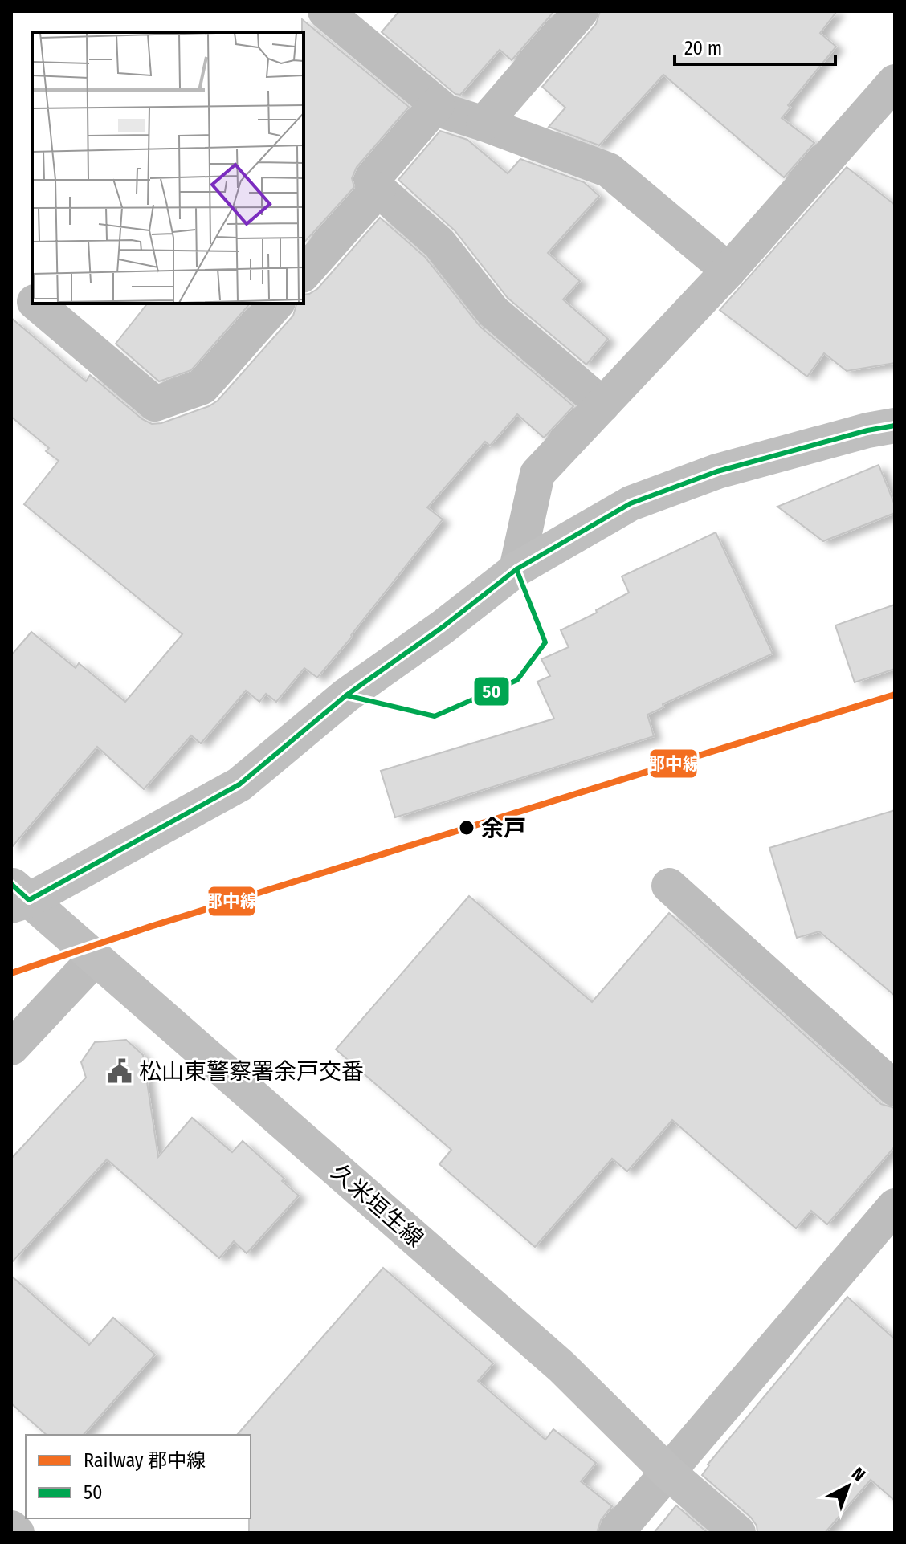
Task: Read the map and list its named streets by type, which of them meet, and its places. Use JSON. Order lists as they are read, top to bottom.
{
  "streets": {
    "main road": ["久米垣生線"]
  },
  "places": {
    "other": ["余戸"],
    "public building": ["松山東警察署余戸交番"]
  },
  "lines": ["transit line 50", "rail line 郡中線"],
  "legend": ["Railway 郡中線", "50"],
  "scale_bar": "20 m",
  "north": "top right"
}
